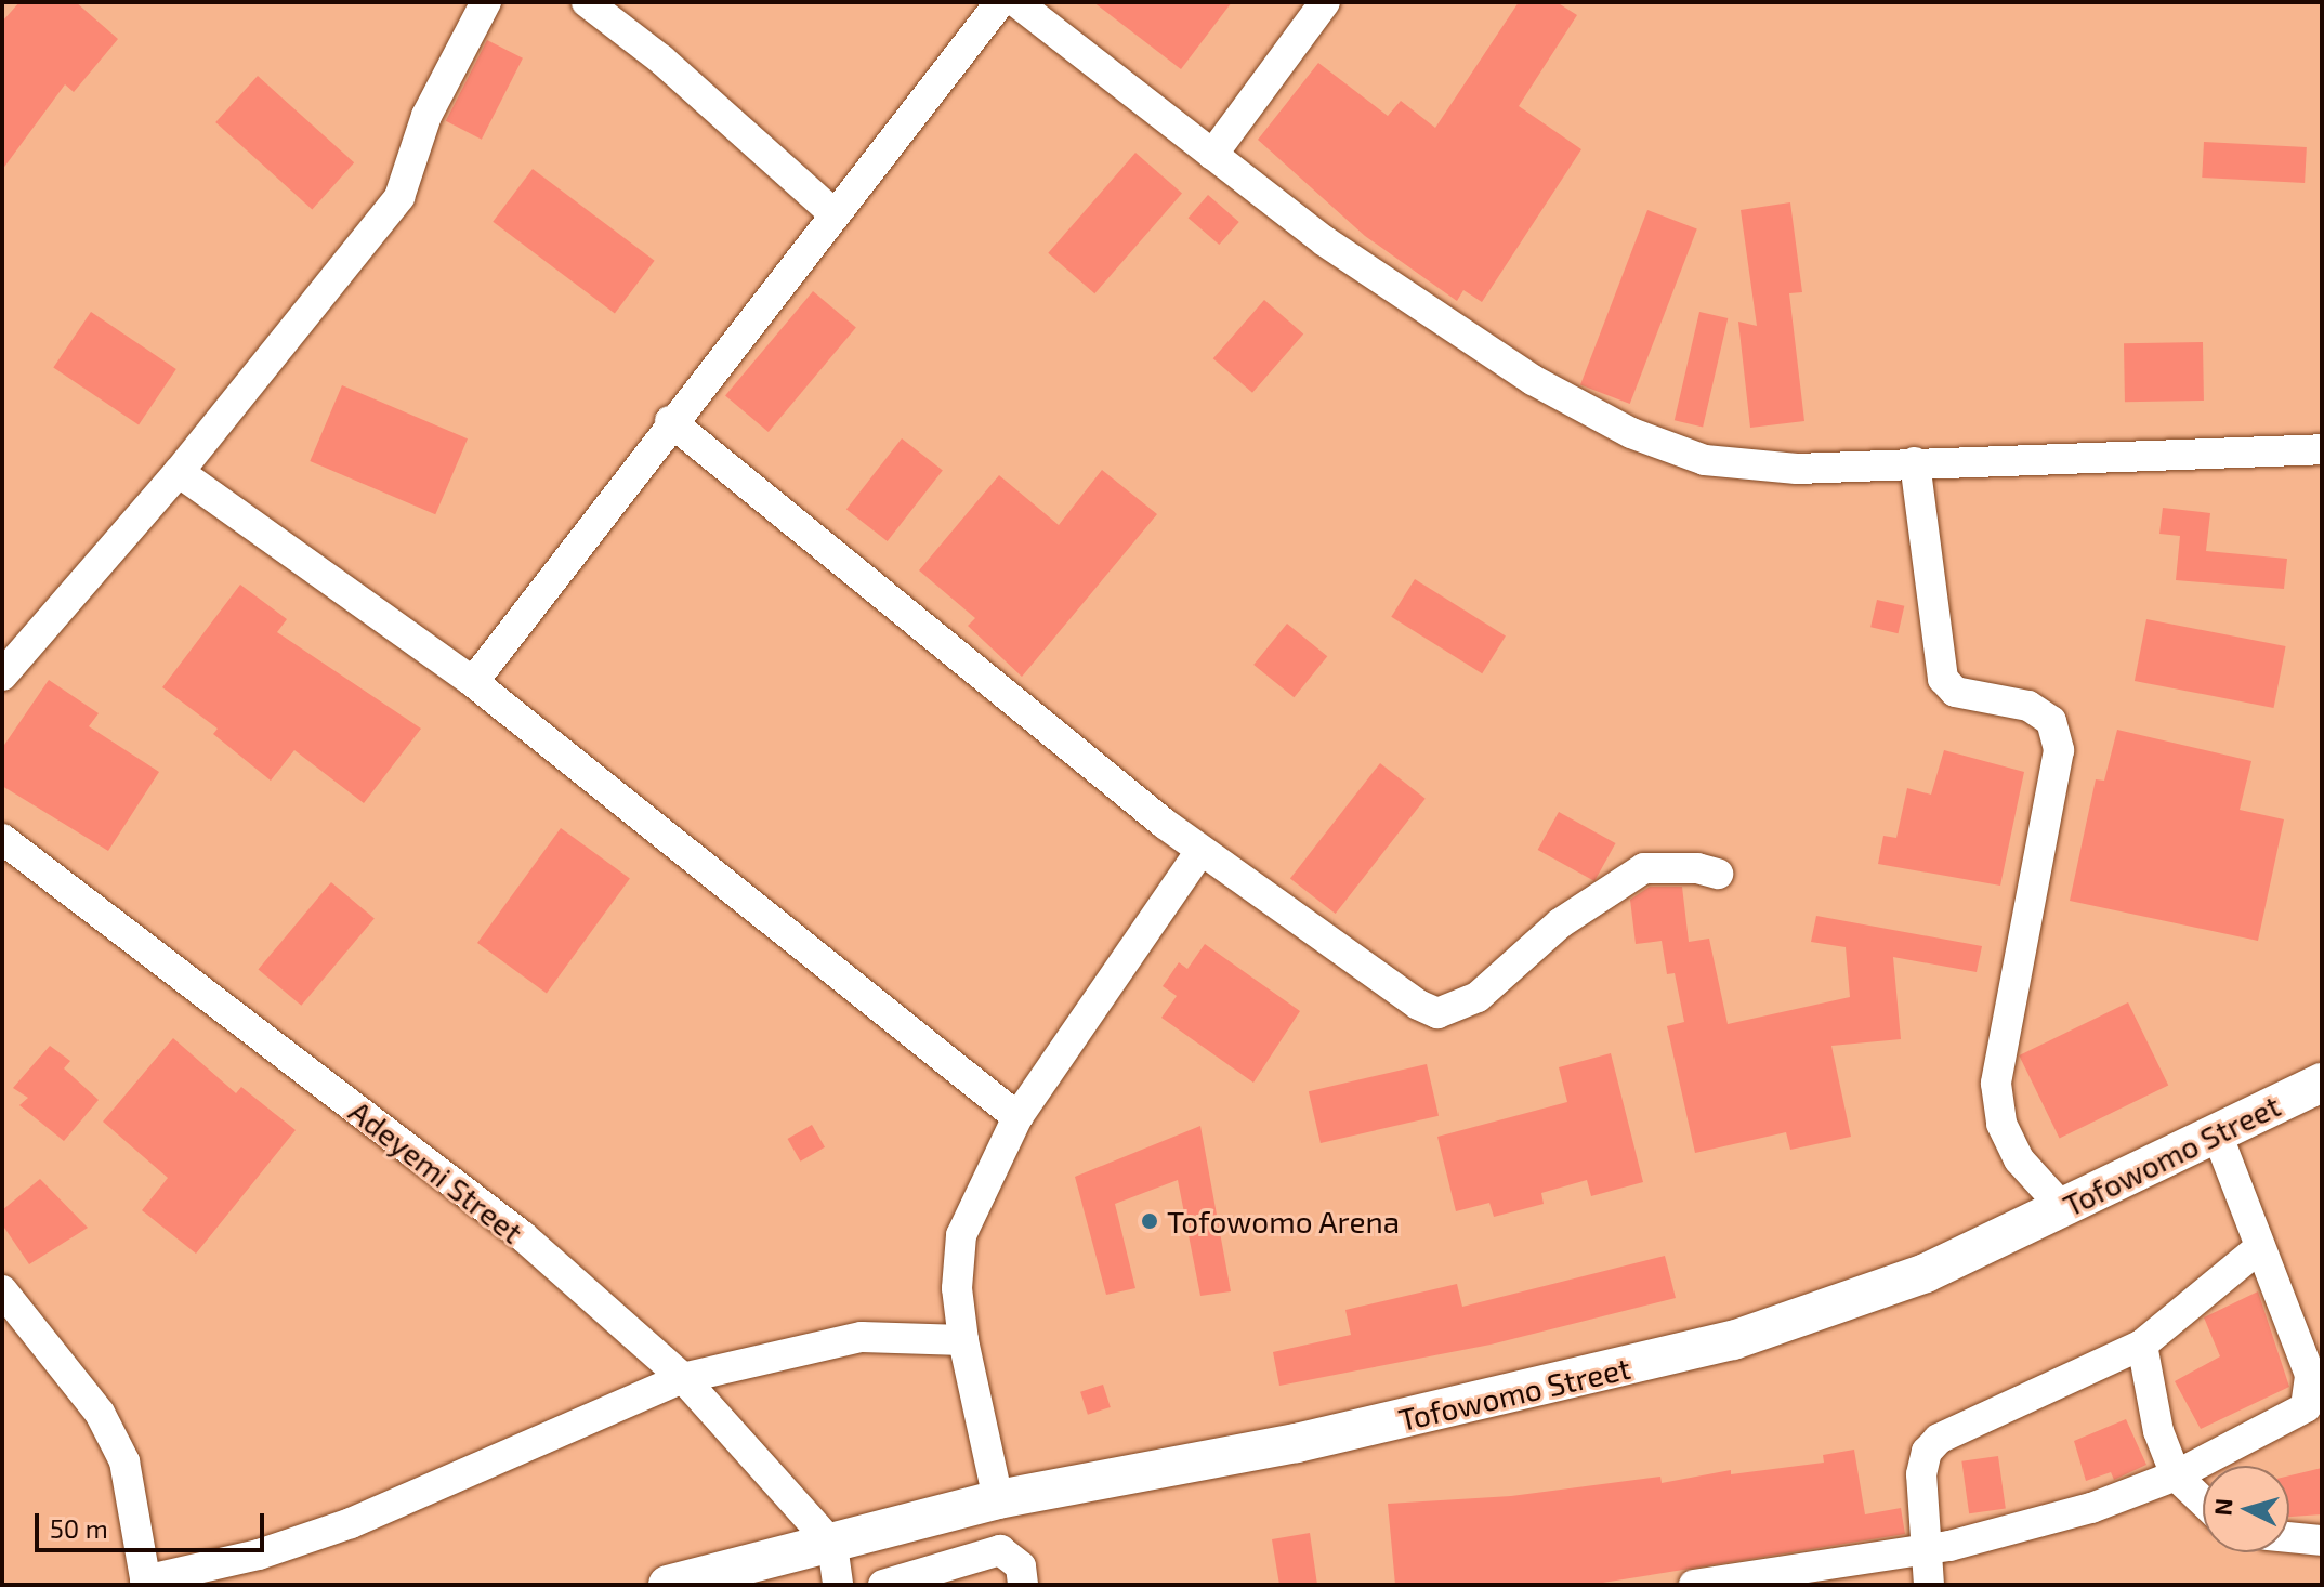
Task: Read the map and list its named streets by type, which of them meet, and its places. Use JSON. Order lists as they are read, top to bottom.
{
  "streets": {
    "street": ["Tofowomo Street", "Adeyemi Street"]
  },
  "crossings": [
    ["Tofowomo Street", "Adeyemi Street"]
  ],
  "places": ["Tofowomo Arena"],
  "scale_bar": "50 m",
  "north": "left"
}
